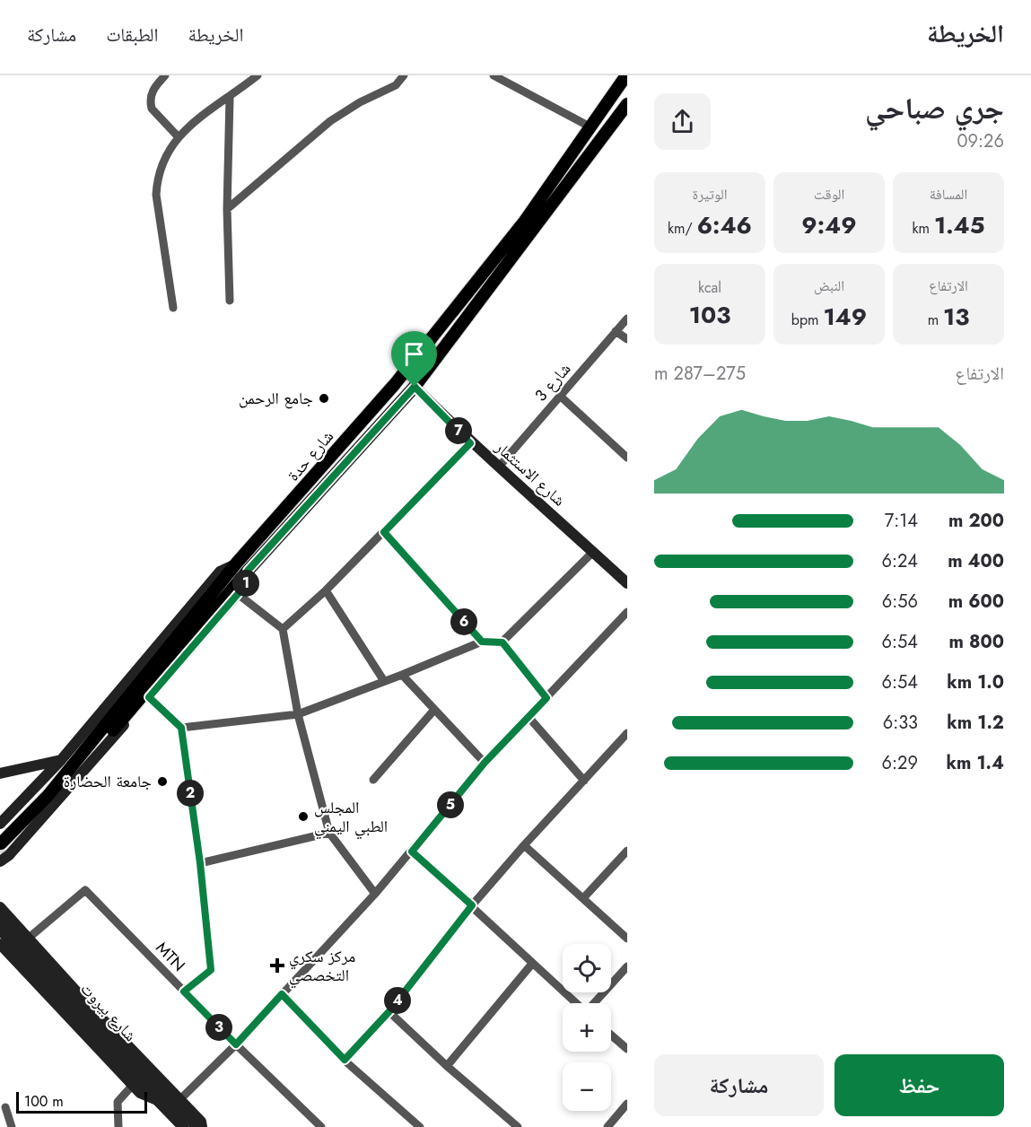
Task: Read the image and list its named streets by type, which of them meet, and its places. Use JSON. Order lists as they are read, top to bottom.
{
  "streets": {
    "main road": ["شارع حدة"],
    "street": [
      "شارع 3",
      "شارع الاستثمار",
      "MTN",
      "شارع بيروت"
    ]
  },
  "crossings": [
    ["شارع 3", "شارع الاستثمار"],
    ["شارع حدة", "شارع الاستثمار"]
  ],
  "places": {
    "other": ["جامع الرحمن", "جامعة الحضارة", "المجلس الطبي اليمني"],
    "health": ["مركز سكري التخصصي"]
  },
  "scale_bar": "100 m",
  "page": {
    "header": "الخريطة",
    "nav": ["الخريطة", "الطبقات", "مشاركة"],
    "heading": ["جري صباحي", "09:26"],
    "stats": [
      ["المسافة", "1.45 km"],
      ["الوقت", "9:49"],
      ["الوتيرة", "6:46 /km"],
      ["الارتفاع", "13 m"],
      ["النبض", "149 bpm"],
      ["kcal", "103"]
    ],
    "chart": ["الارتفاع", "275–287 m"],
    "pins": [
      "7",
      "1",
      "6",
      "2",
      "5",
      "4",
      "3"
    ],
    "list": [
      {
        "name": "200 m",
        "note": "7:14"
      },
      {
        "name": "400 m",
        "note": "6:24"
      },
      {
        "name": "600 m",
        "note": "6:56"
      },
      {
        "name": "800 m",
        "note": "6:54"
      },
      {
        "name": "1.0 km",
        "note": "6:54"
      },
      {
        "name": "1.2 km",
        "note": "6:33"
      },
      {
        "name": "1.4 km",
        "note": "6:29"
      }
    ],
    "map_buttons": ["+", "−"],
    "buttons": ["حفظ", "مشاركة"],
    "scale": "100 m"
  }
}
